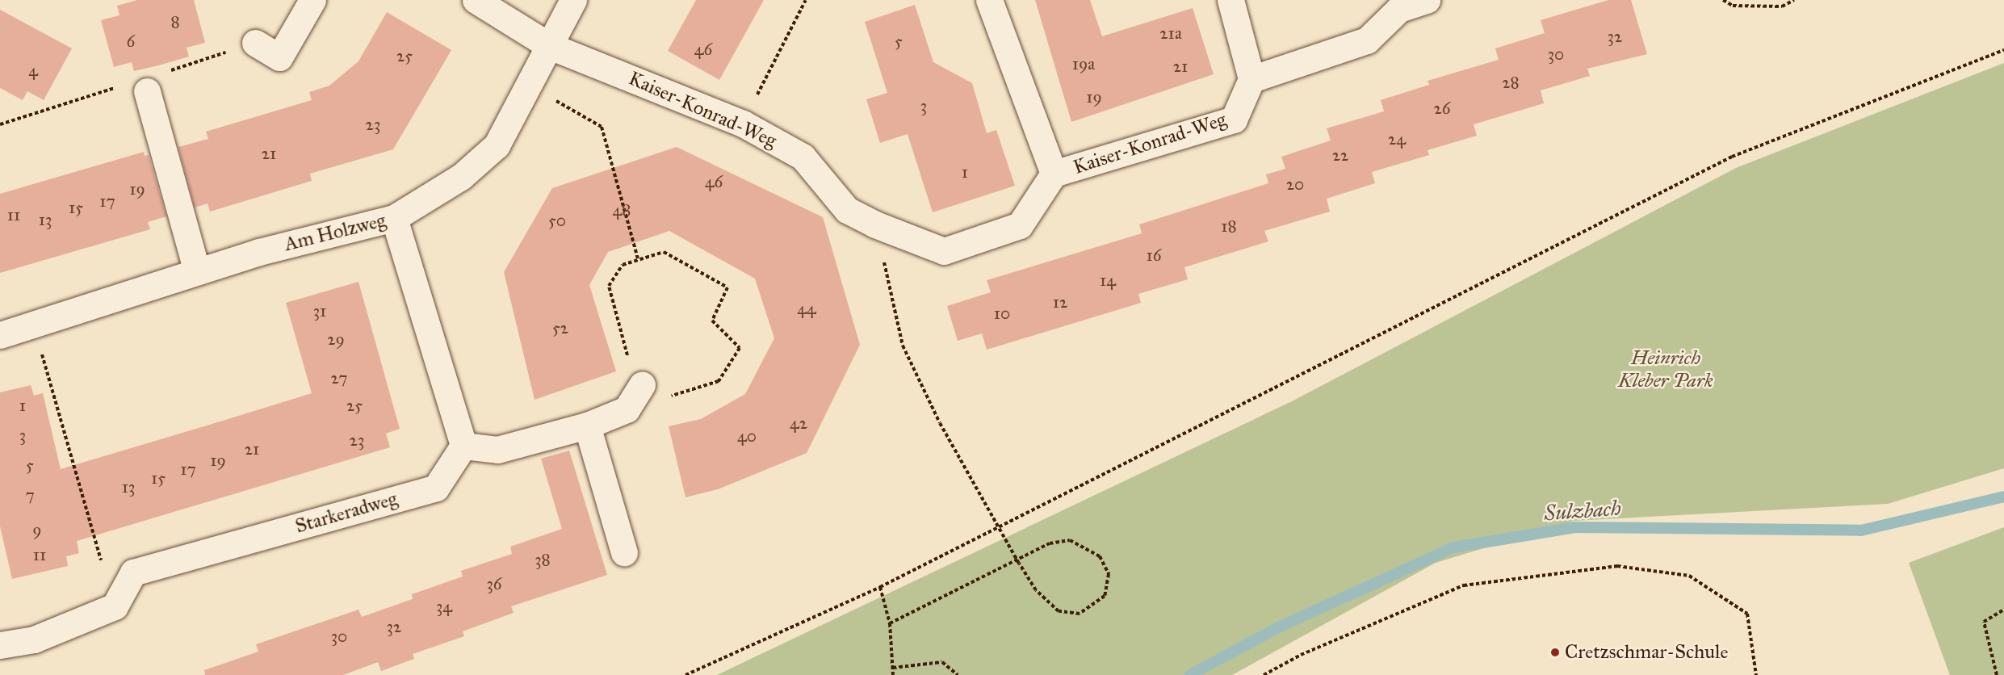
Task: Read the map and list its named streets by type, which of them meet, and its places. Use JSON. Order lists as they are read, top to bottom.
{
  "streets": {
    "street": ["Kaiser-Konrad-Weg", "Am Holzweg", "Starkeradweg"]
  },
  "crossings": [
    ["Kaiser-Konrad-Weg", "Am Holzweg"]
  ],
  "water": ["Sulzbach"],
  "parks": ["Heinrich Kleber Park"],
  "places": ["Cretzschmar-Schule"],
  "house_numbers": [
    "8",
    "21a",
    "32",
    "6",
    "5",
    "46",
    "30",
    "25",
    "19a",
    "21",
    "4",
    "28",
    "19",
    "3",
    "26",
    "23",
    "24",
    "21",
    "22",
    "1",
    "46",
    "20",
    "19",
    "17",
    "15",
    "48",
    "11",
    "13",
    "50",
    "18",
    "16",
    "14",
    "12",
    "44",
    "31",
    "10",
    "52",
    "29",
    "27",
    "1",
    "25",
    "42",
    "3",
    "40",
    "23",
    "21",
    "19",
    "5",
    "17",
    "15",
    "13",
    "7",
    "9",
    "11",
    "38",
    "36",
    "34",
    "32",
    "30"
  ]
}
